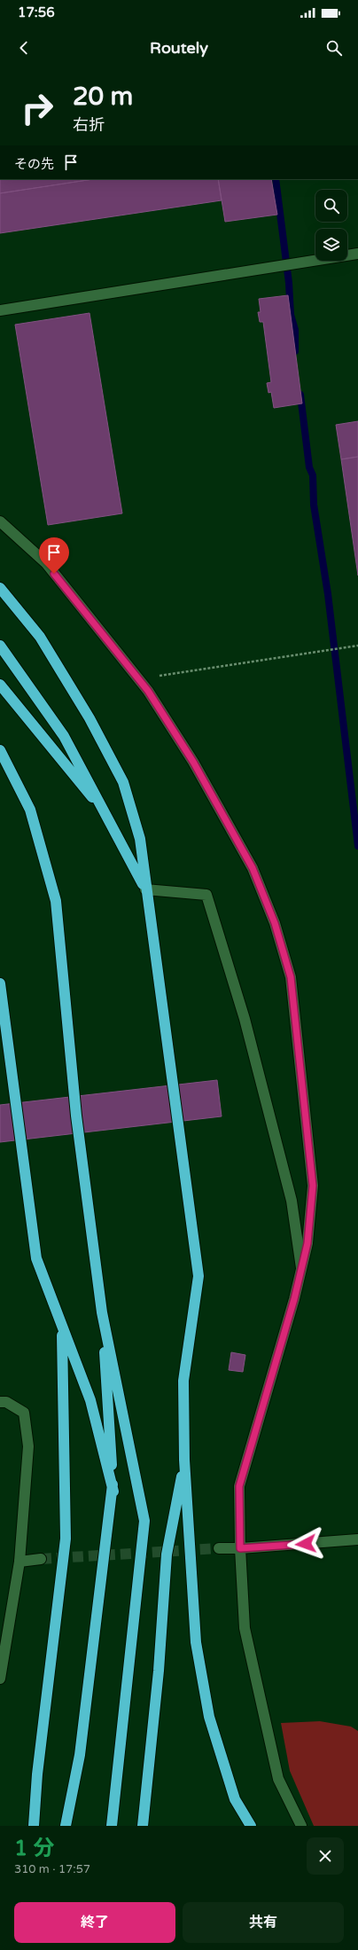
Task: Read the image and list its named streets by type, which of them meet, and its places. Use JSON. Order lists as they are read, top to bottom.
{
  "page": {
    "status": "17:56",
    "header": "Routely",
    "turn": ["20 m", "右折"],
    "then": "その先",
    "heading": ["1 分", "310 m · 17:57"],
    "buttons": ["終了", "共有"]
  }
}
